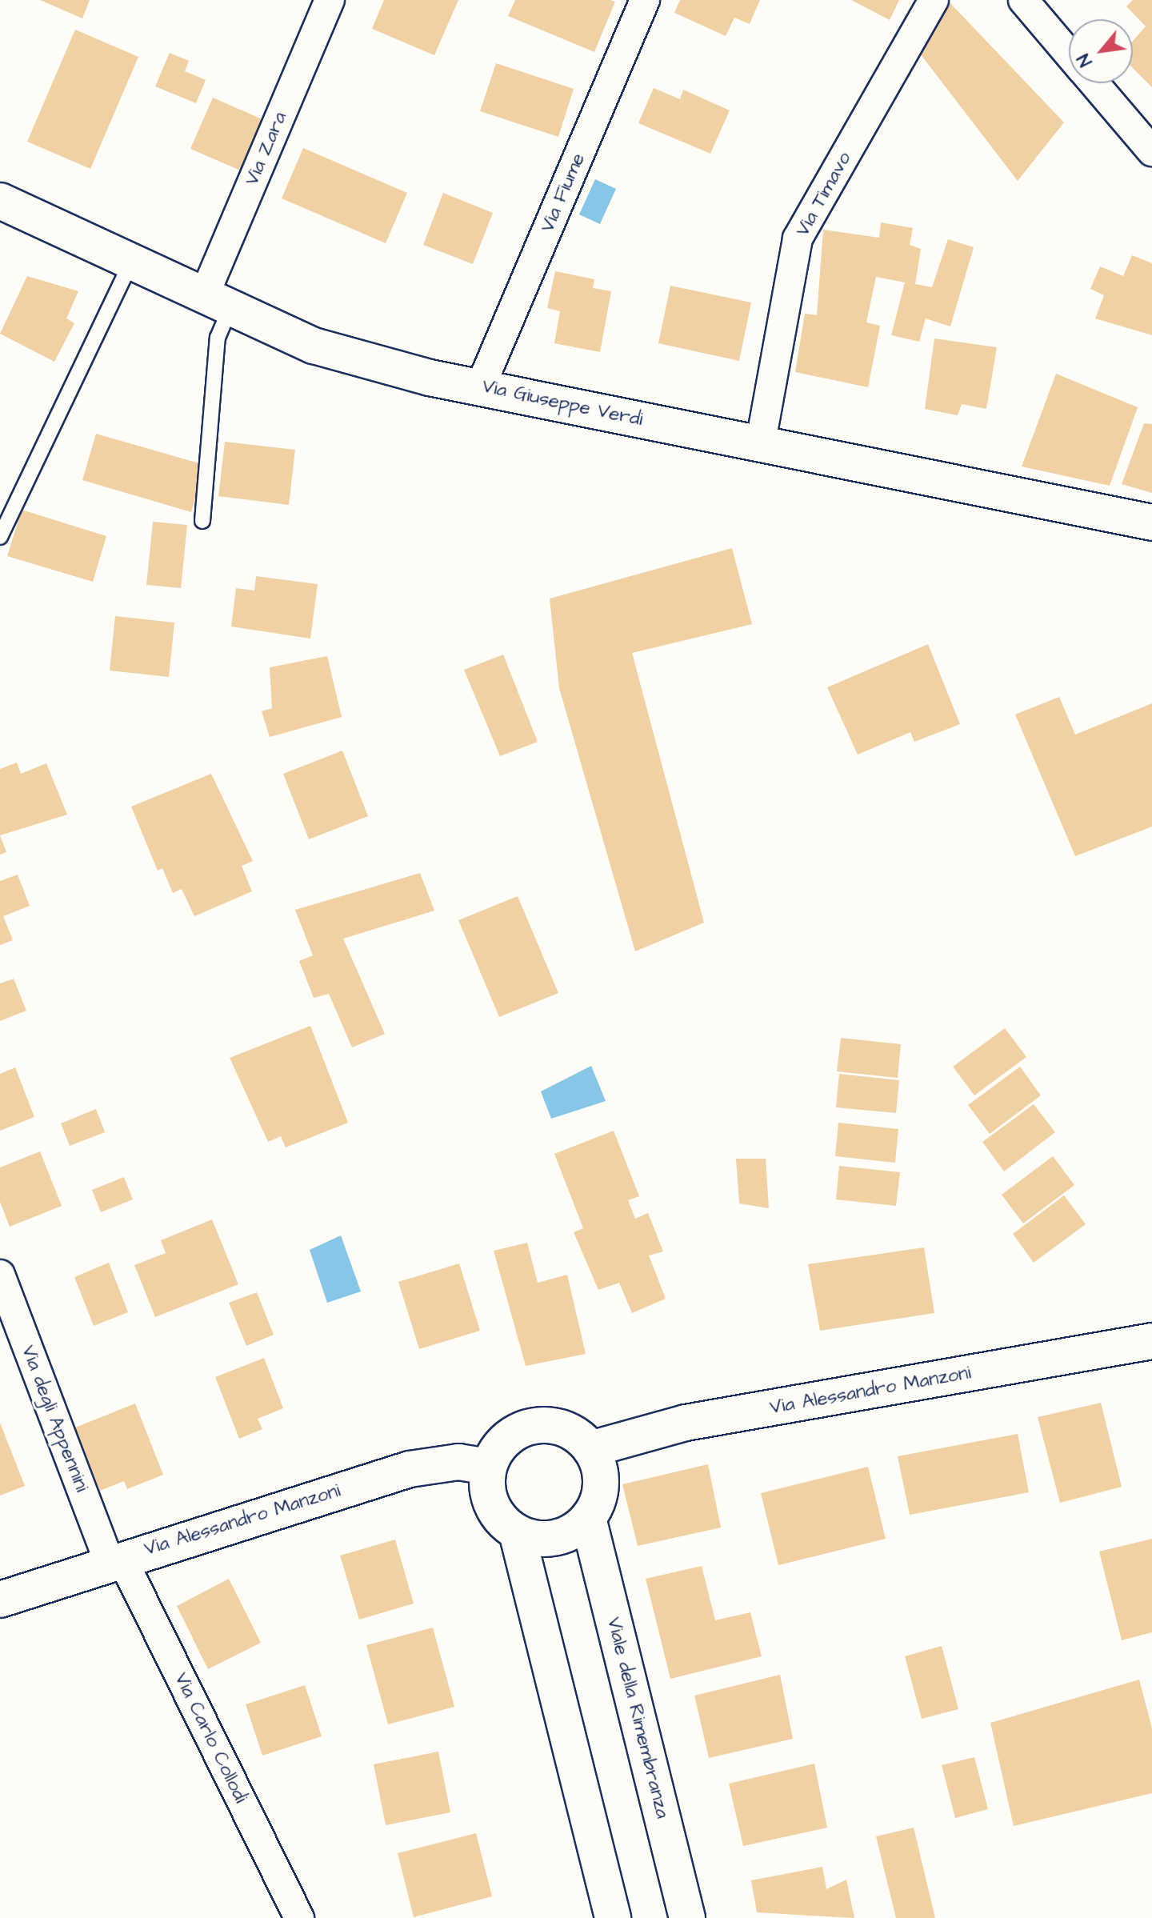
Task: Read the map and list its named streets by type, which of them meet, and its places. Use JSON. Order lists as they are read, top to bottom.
{
  "streets": {
    "street": [
      "Via Zara",
      "Via Fiume",
      "Via Timavo",
      "Via Giuseppe Verdi",
      "Via Alessandro Manzoni",
      "Via degli Appennini",
      "Viale della Rimembranza",
      "Via Carlo Collodi"
    ]
  },
  "crossings": [
    ["Via Zara", "Via Giuseppe Verdi"],
    ["Via Fiume", "Via Giuseppe Verdi"],
    ["Via Timavo", "Via Giuseppe Verdi"],
    ["Via Alessandro Manzoni", "Via degli Appennini"],
    ["Via Alessandro Manzoni", "Viale della Rimembranza"],
    ["Via Alessandro Manzoni", "Via Carlo Collodi"],
    ["Via degli Appennini", "Via Carlo Collodi"]
  ],
  "north": "bottom left"
}
